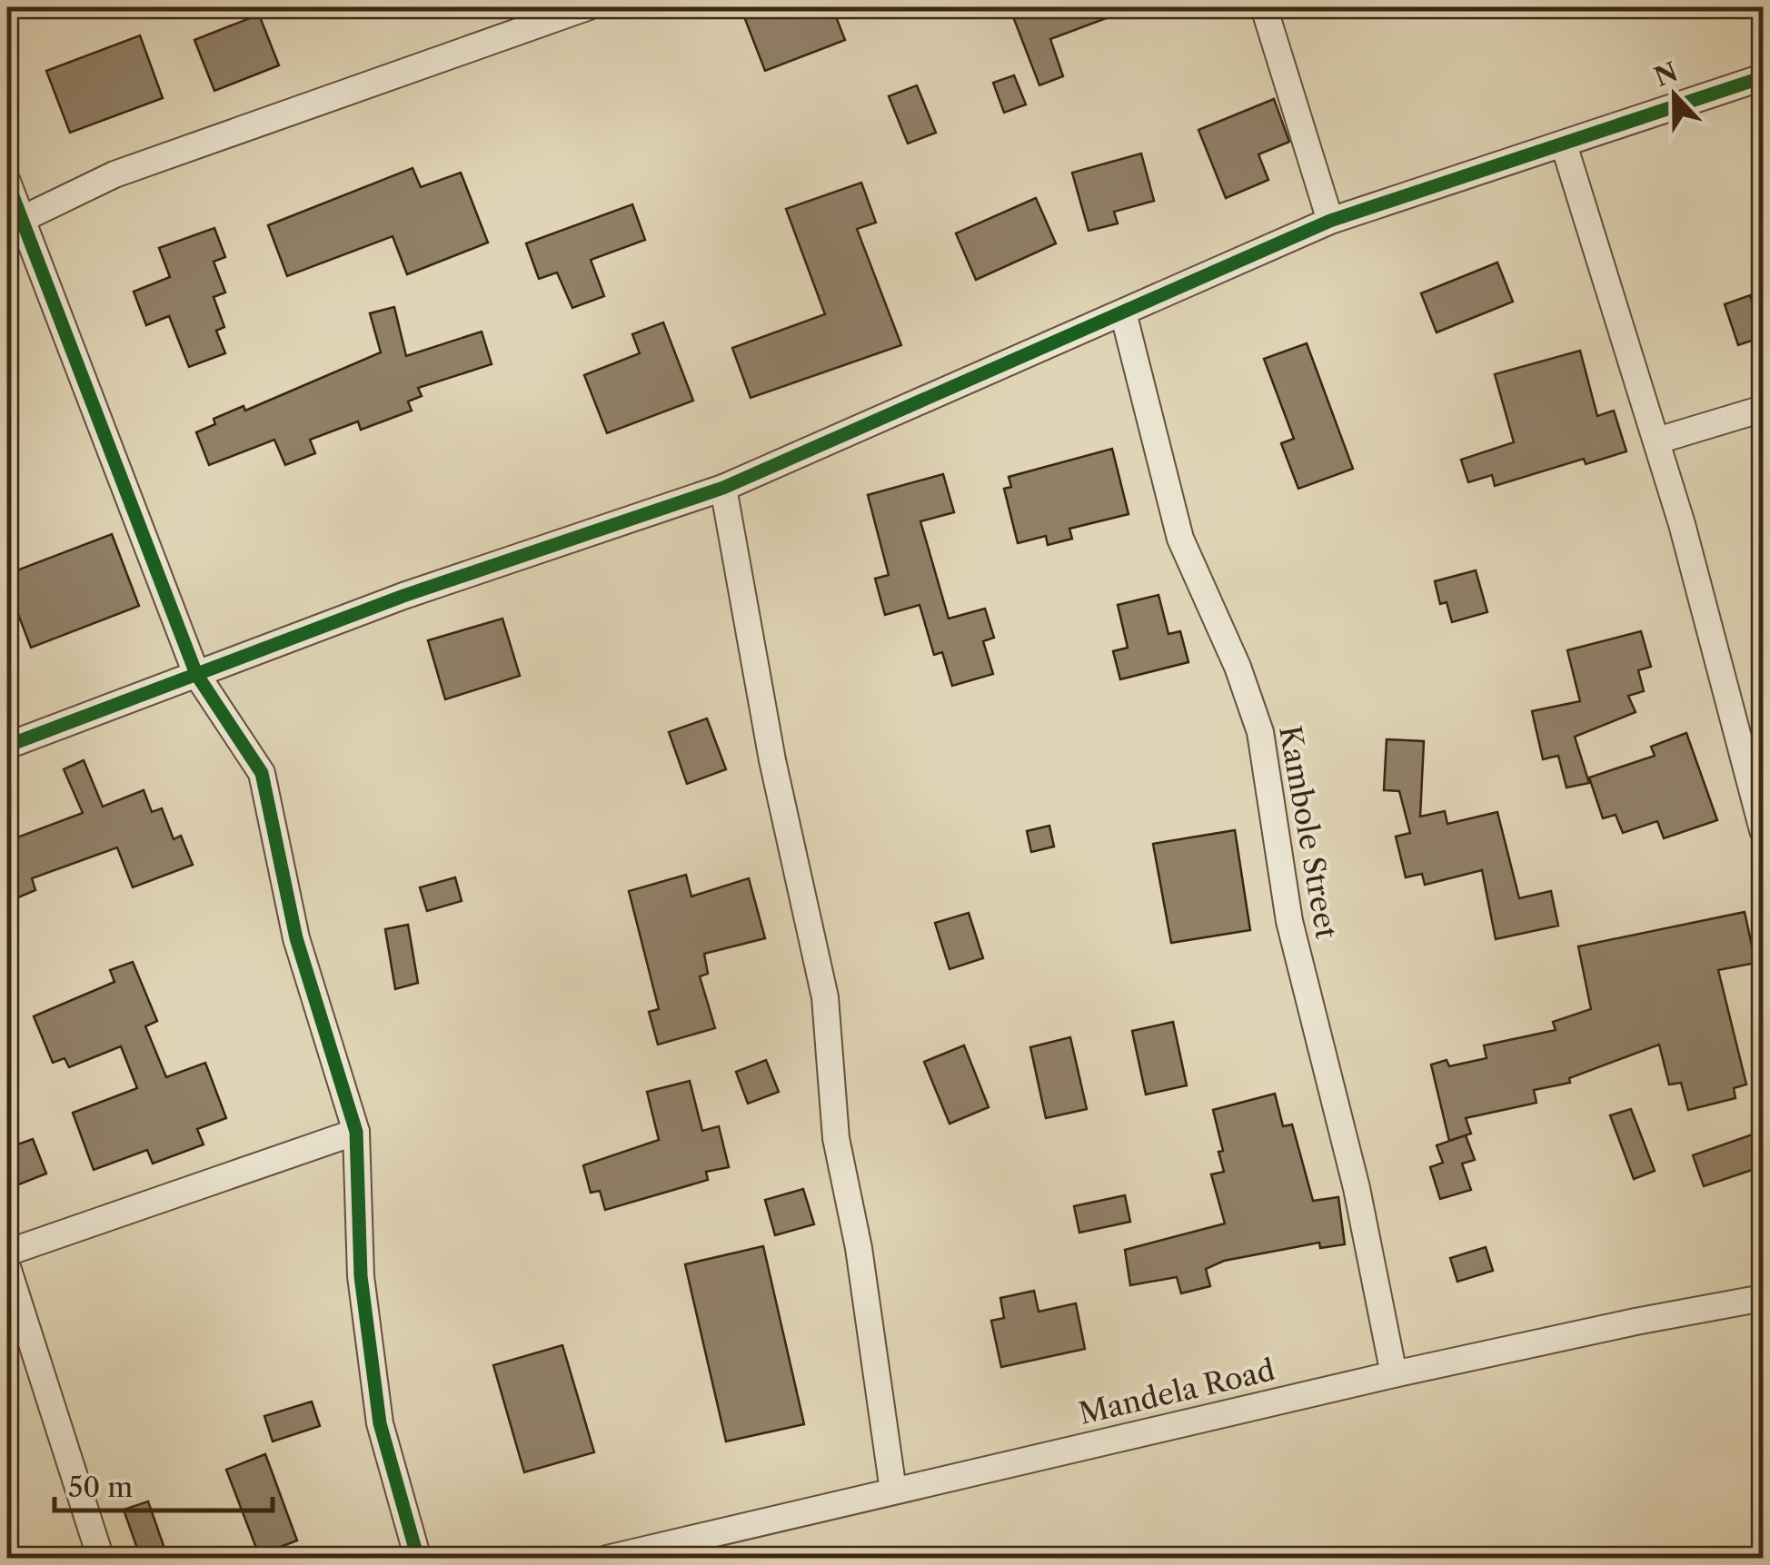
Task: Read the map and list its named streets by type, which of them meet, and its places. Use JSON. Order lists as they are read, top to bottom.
{
  "streets": {
    "street": ["Kambole Street", "Mandela Road"]
  },
  "crossings": [
    ["Kambole Street", "Mandela Road"]
  ],
  "scale_bar": "50 m",
  "north": "top"
}
